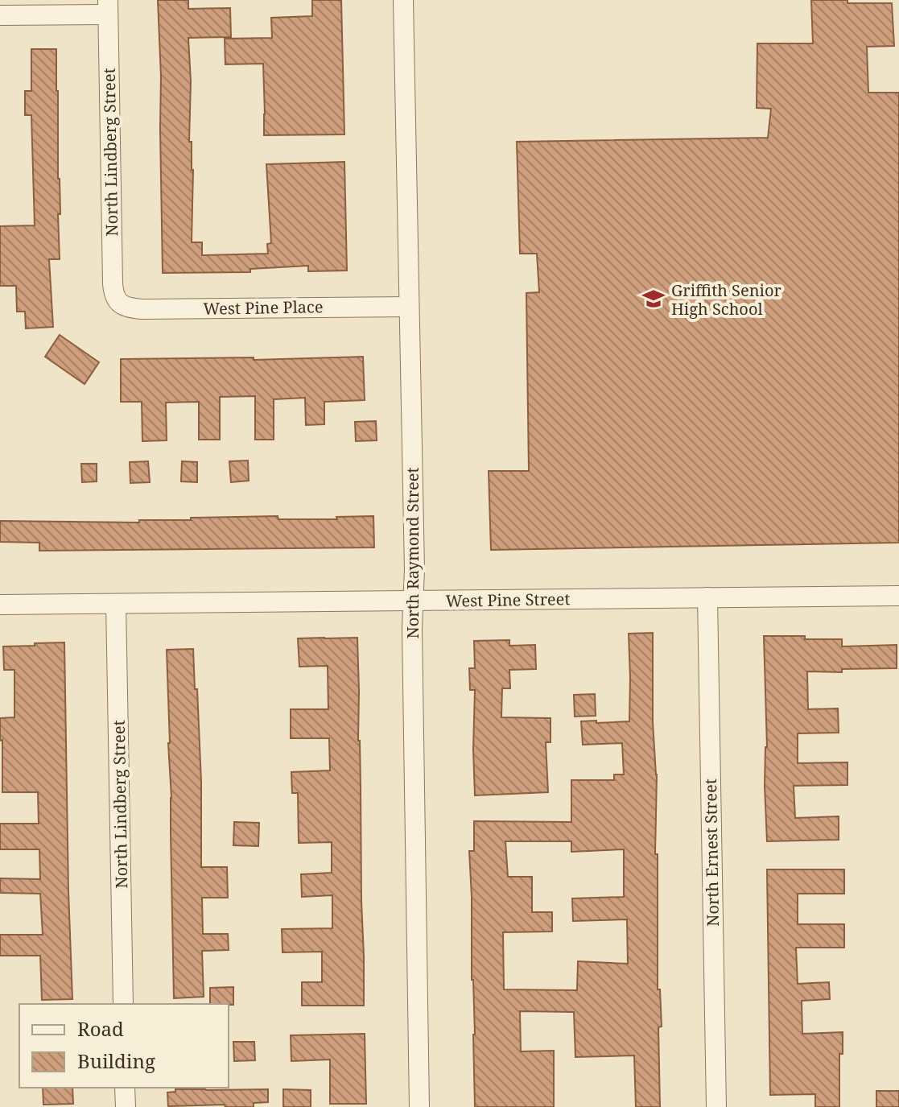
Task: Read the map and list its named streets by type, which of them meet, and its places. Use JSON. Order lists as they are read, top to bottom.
{
  "streets": {
    "street": [
      "North Lindberg Street",
      "West Pine Place",
      "North Raymond Street",
      "West Pine Street",
      "North Ernest Street"
    ]
  },
  "crossings": [
    ["North Lindberg Street", "West Pine Place"],
    ["North Lindberg Street", "West Pine Street"],
    ["West Pine Place", "North Raymond Street"],
    ["North Raymond Street", "West Pine Street"],
    ["West Pine Street", "North Ernest Street"]
  ],
  "places": {
    "school or university": ["Griffith Senior High School"]
  },
  "legend": ["Road", "Building"]
}
